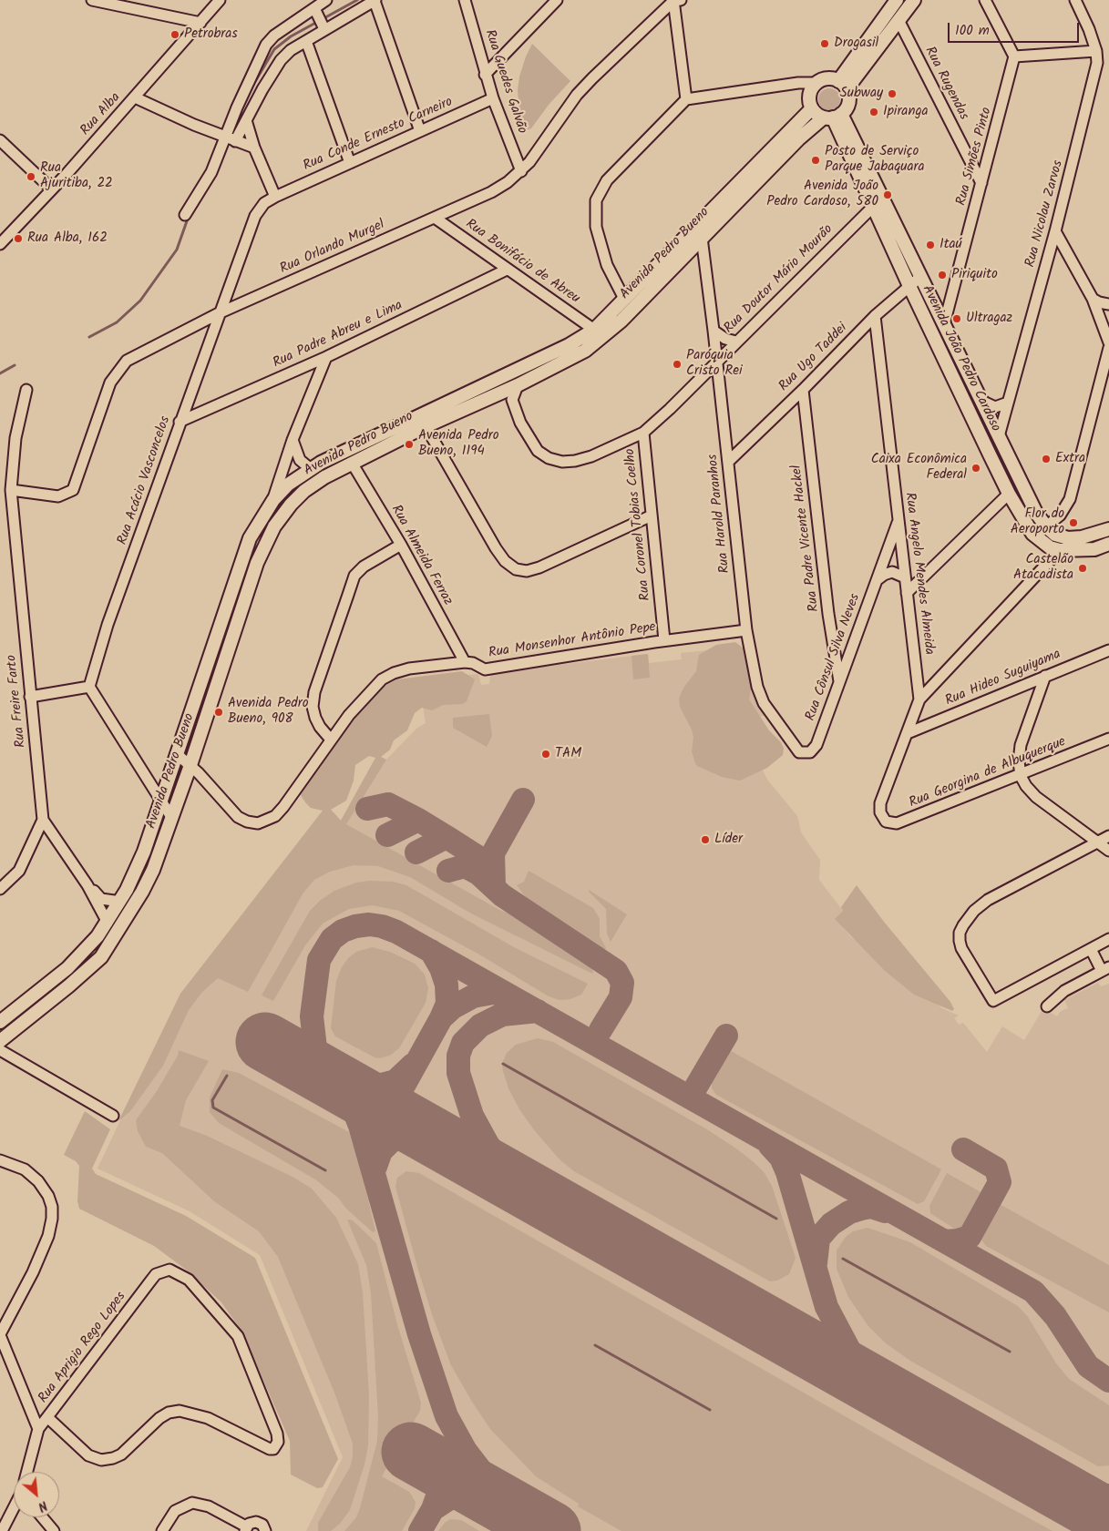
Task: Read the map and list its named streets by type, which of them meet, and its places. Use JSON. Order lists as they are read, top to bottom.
{
  "streets": {
    "main road": ["Avenida Pedro Bueno", "Avenida João Pedro Cardoso"],
    "street": [
      "Rua Guedes Galvão",
      "Rua Rugendas",
      "Rua Alba",
      "Rua Conde Ernesto Carneiro",
      "Rua Simões Pinto",
      "Rua Nicolau Zarvos",
      "Rua Orlando Murgel",
      "Rua Bonifácio de Abreu",
      "Rua Doutor Mário Mourão",
      "Rua Padre Abreu e Lima",
      "Rua Ugo Taddei",
      "Rua Acácio Vasconcelos",
      "Rua Harold Paranhos",
      "Rua Coronel Tobias Coelho",
      "Rua Padre Vicente Hackel",
      "Rua Almeida Ferraz",
      "Rua Angelo Mendes Almeida",
      "Rua Monsenhor Antônio Pepe",
      "Rua Cônsul Silva Neves",
      "Rua Hideo Suguiyama",
      "Rua Freire Farto",
      "Rua Georgina de Albuquerque",
      "Rua Aprigio Rego Lopes"
    ]
  },
  "crossings": [
    ["Rua Guedes Galvão", "Rua Conde Ernesto Carneiro"],
    ["Rua Guedes Galvão", "Rua Orlando Murgel"],
    ["Rua Rugendas", "Rua Simões Pinto"],
    ["Rua Conde Ernesto Carneiro", "Rua Acácio Vasconcelos"],
    ["Rua Simões Pinto", "Avenida João Pedro Cardoso"],
    ["Rua Nicolau Zarvos", "Avenida João Pedro Cardoso"],
    ["Rua Orlando Murgel", "Rua Bonifácio de Abreu"],
    ["Rua Orlando Murgel", "Rua Acácio Vasconcelos"],
    ["Rua Orlando Murgel", "Rua Freire Farto"],
    ["Avenida Pedro Bueno", "Rua Bonifácio de Abreu"],
    ["Avenida Pedro Bueno", "Rua Doutor Mário Mourão"],
    ["Avenida Pedro Bueno", "Avenida João Pedro Cardoso"],
    ["Avenida Pedro Bueno", "Rua Harold Paranhos"],
    ["Avenida Pedro Bueno", "Rua Almeida Ferraz"],
    ["Avenida Pedro Bueno", "Rua Monsenhor Antônio Pepe"],
    ["Rua Bonifácio de Abreu", "Rua Padre Abreu e Lima"],
    ["Rua Doutor Mário Mourão", "Avenida João Pedro Cardoso"],
    ["Rua Doutor Mário Mourão", "Rua Harold Paranhos"],
    ["Rua Doutor Mário Mourão", "Rua Coronel Tobias Coelho"],
    ["Rua Padre Abreu e Lima", "Rua Acácio Vasconcelos"],
    ["Rua Ugo Taddei", "Avenida João Pedro Cardoso"],
    ["Rua Ugo Taddei", "Rua Harold Paranhos"],
    ["Rua Ugo Taddei", "Rua Padre Vicente Hackel"],
    ["Rua Ugo Taddei", "Rua Angelo Mendes Almeida"],
    ["Rua Harold Paranhos", "Rua Monsenhor Antônio Pepe"],
    ["Rua Harold Paranhos", "Rua Cônsul Silva Neves"],
    ["Rua Coronel Tobias Coelho", "Rua Monsenhor Antônio Pepe"],
    ["Rua Padre Vicente Hackel", "Rua Cônsul Silva Neves"],
    ["Rua Almeida Ferraz", "Rua Monsenhor Antônio Pepe"],
    ["Rua Angelo Mendes Almeida", "Rua Cônsul Silva Neves"],
    ["Rua Hideo Suguiyama", "Rua Georgina de Albuquerque"]
  ],
  "places": [
    "Petrobras",
    "Drogasil",
    "Subway",
    "Ipiranga",
    "Posto de Serviço Parque Jabaquara",
    "Rua Ajuritiba, 22",
    "Avenida João Pedro Cardoso, 580",
    "Rua Alba, 162",
    "Itaú",
    "Piriquito",
    "Ultragaz",
    "Paróquia Cristo Rei",
    "Avenida Pedro Bueno, 1194",
    "Extra",
    "Caixa Econômica Federal",
    "Flor do Aeroporto",
    "Castelão Atacadista",
    "Avenida Pedro Bueno, 908",
    "TAM",
    "Líder"
  ],
  "scale_bar": "100 m",
  "north": "bottom right"
}
